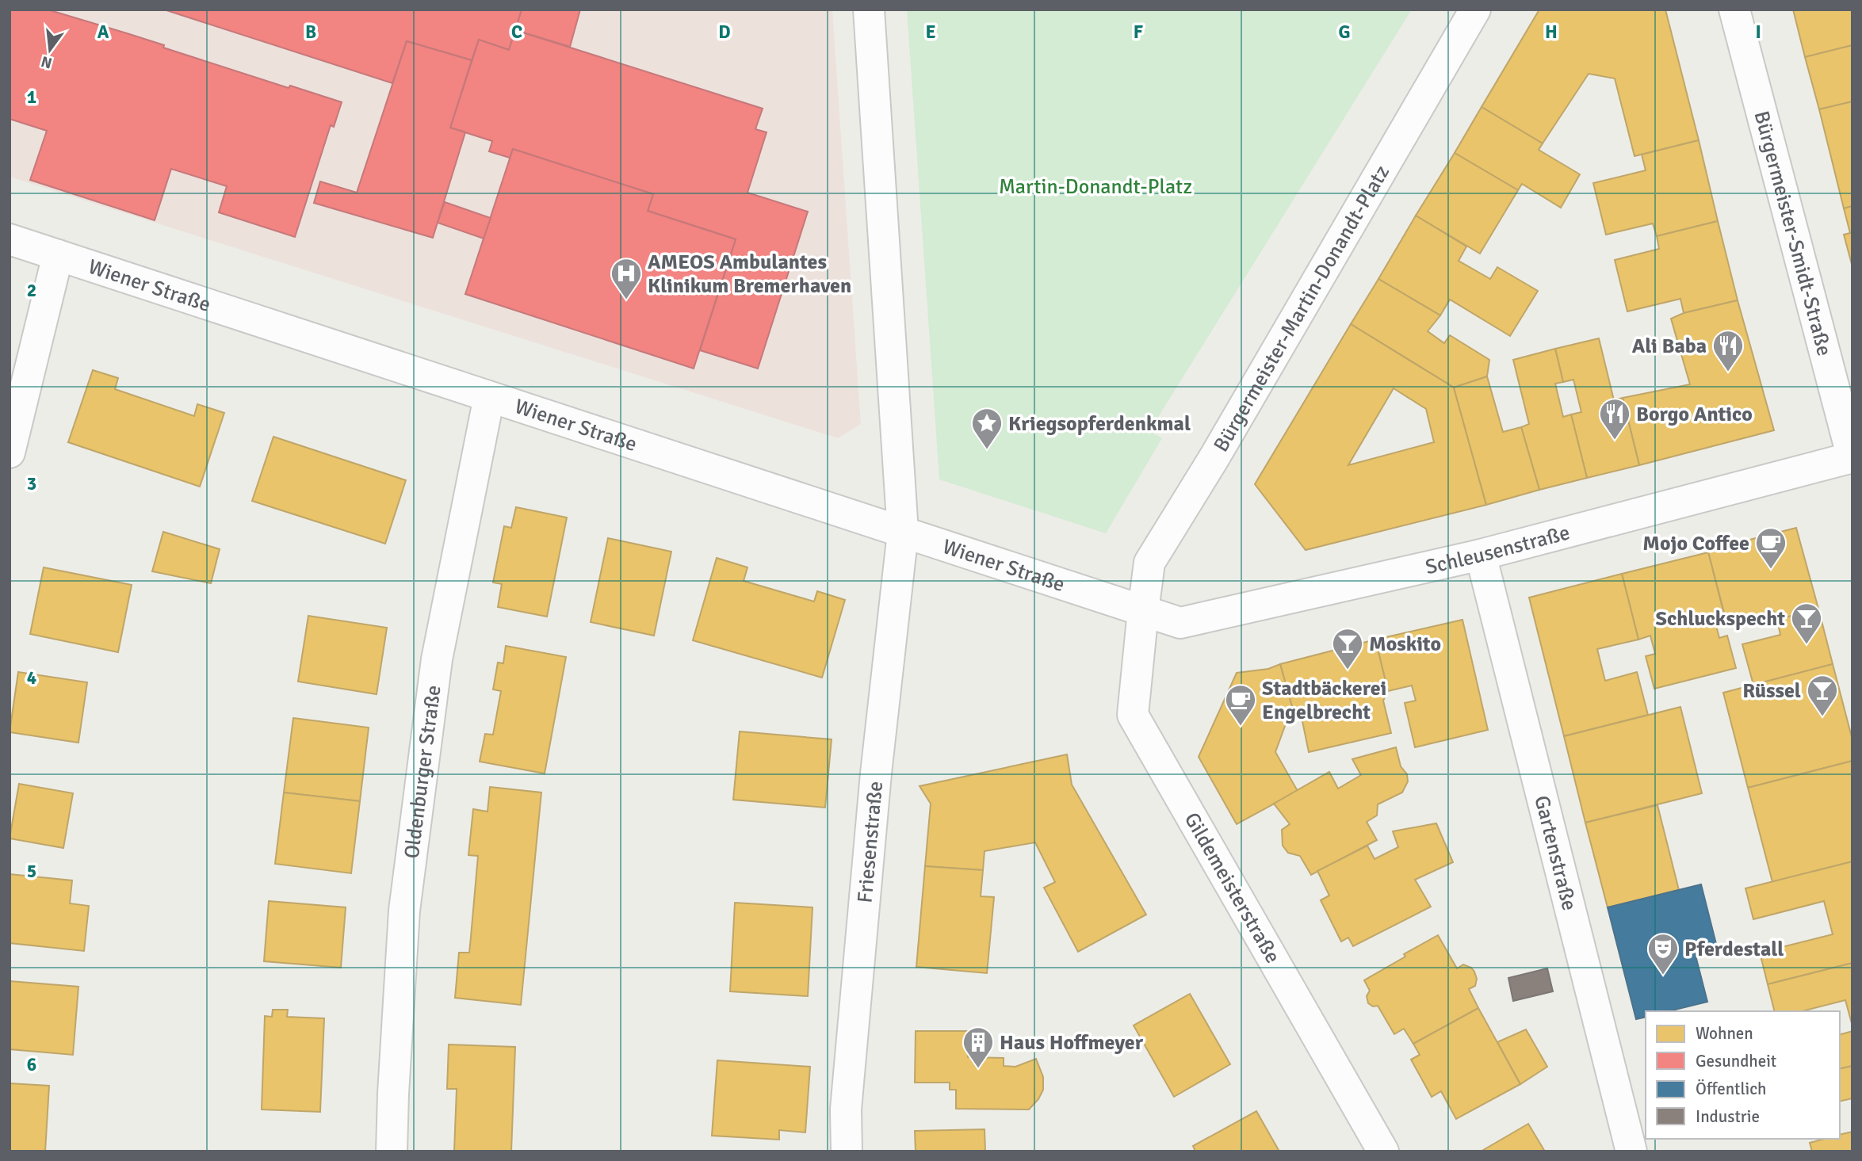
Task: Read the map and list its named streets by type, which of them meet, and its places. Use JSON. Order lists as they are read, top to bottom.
{
  "streets": {
    "street": [
      "Bürgermeister-Smidt-Straße",
      "Wiener Straße",
      "Bürgermeister-Martin-Donandt-Platz",
      "Schleusenstraße",
      "Oldenburger Straße",
      "Friesenstraße",
      "Gartenstraße",
      "Gildemeisterstraße"
    ]
  },
  "crossings": [
    ["Bürgermeister-Smidt-Straße", "Schleusenstraße"],
    ["Wiener Straße", "Bürgermeister-Martin-Donandt-Platz"],
    ["Wiener Straße", "Schleusenstraße"],
    ["Wiener Straße", "Oldenburger Straße"],
    ["Wiener Straße", "Friesenstraße"],
    ["Wiener Straße", "Gildemeisterstraße"],
    ["Bürgermeister-Martin-Donandt-Platz", "Schleusenstraße"],
    ["Bürgermeister-Martin-Donandt-Platz", "Gildemeisterstraße"],
    ["Schleusenstraße", "Gartenstraße"],
    ["Schleusenstraße", "Gildemeisterstraße"]
  ],
  "parks": ["Martin-Donandt-Platz"],
  "places": {
    "hospital": ["AMEOS Ambulantes Klinikum Bremerhaven"],
    "restaurant": ["Ali Baba", "Borgo Antico"],
    "place": ["Kriegsopferdenkmal"],
    "cafe": ["Mojo Coffee", "Stadtbäckerei Engelbrecht"],
    "bar": ["Schluckspecht", "Moskito", "Rüssel"],
    "theatre": ["Pferdestall"],
    "building": ["Haus Hoffmeyer"]
  },
  "legend": [
    "Wohnen",
    "Gesundheit",
    "Öffentlich",
    "Industrie"
  ],
  "north": "bottom",
  "grid": {
    "columns": [
      "A",
      "B",
      "C",
      "D",
      "E",
      "F",
      "G",
      "H",
      "I"
    ],
    "rows": [
      "1",
      "2",
      "3",
      "4",
      "5",
      "6"
    ]
  }
}
